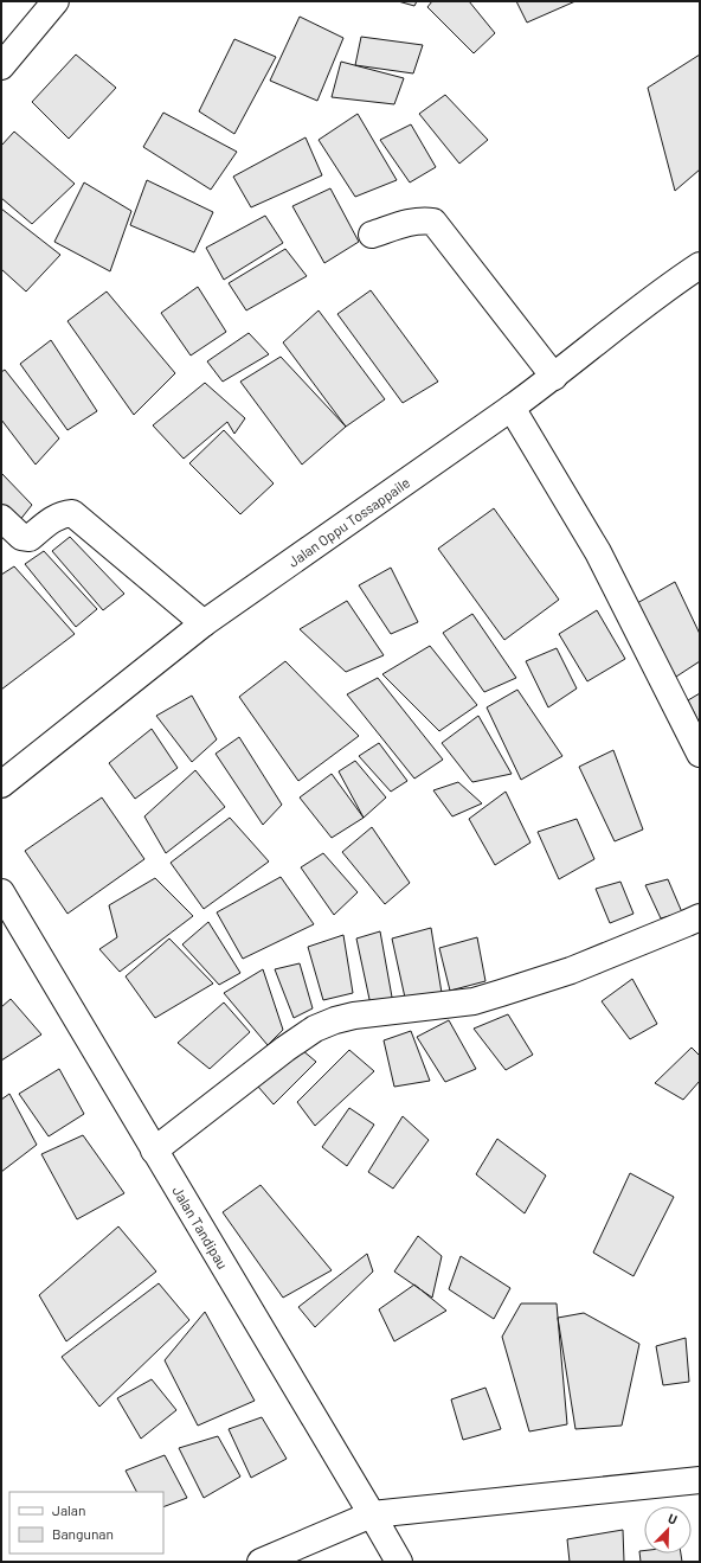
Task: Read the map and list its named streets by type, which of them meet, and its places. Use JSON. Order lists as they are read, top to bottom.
{
  "streets": {
    "street": ["Jalan Oppu Tossappaile", "Jalan Tandipau"]
  },
  "legend": ["Jalan", "Bangunan"],
  "north": "top right"
}
